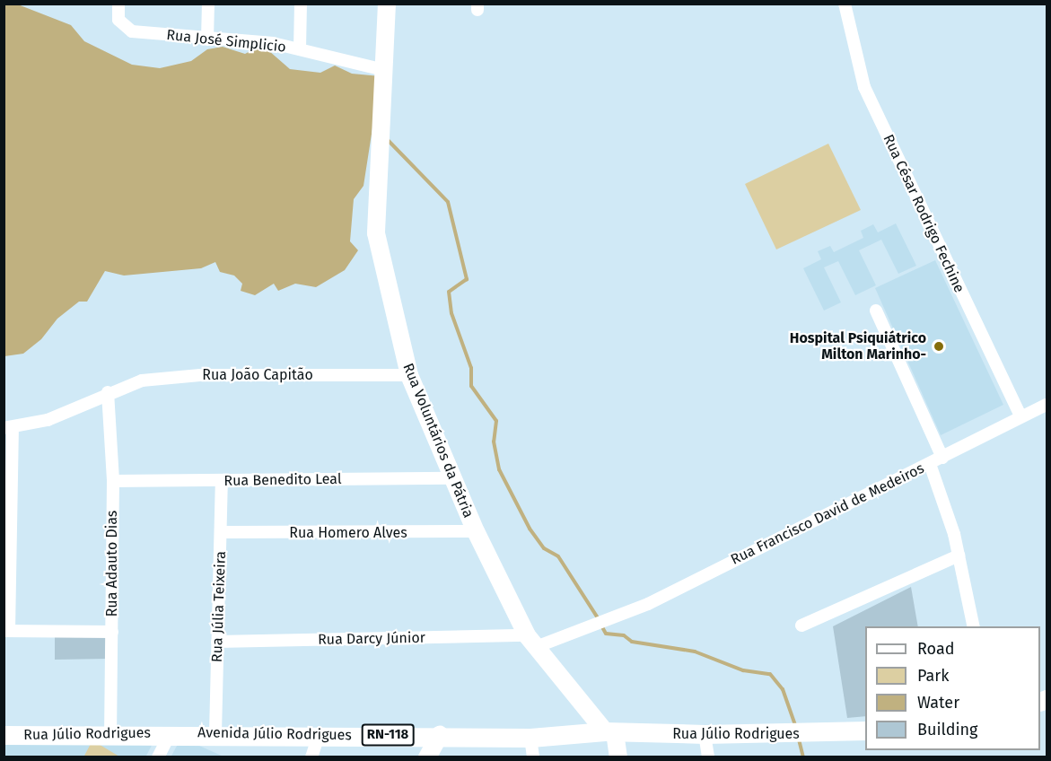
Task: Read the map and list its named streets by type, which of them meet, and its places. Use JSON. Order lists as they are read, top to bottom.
{
  "streets": {
    "main road": ["Rua Júlio Rodrigues", "Avenida Júlio Rodrigues", "RN-118"],
    "street": [
      "Rua José Simplicio",
      "Rua César Rodrigo Fechine",
      "Rua João Capitão",
      "Rua Voluntários da Pátria",
      "Rua Benedito Leal",
      "Rua Francisco David de Medeiros",
      "Rua Homero Alves",
      "Rua Adauto Dias",
      "Rua Júlia Teixeira",
      "Rua Darcy Júnior"
    ]
  },
  "crossings": [
    ["Rua José Simplicio", "Rua Voluntários da Pátria"],
    ["Rua César Rodrigo Fechine", "Rua Francisco David de Medeiros"],
    ["Rua João Capitão", "Rua Voluntários da Pátria"],
    ["Rua João Capitão", "Rua Adauto Dias"],
    ["Rua Voluntários da Pátria", "Rua Benedito Leal"],
    ["Rua Voluntários da Pátria", "Rua Francisco David de Medeiros"],
    ["Rua Voluntários da Pátria", "Rua Homero Alves"],
    ["Rua Voluntários da Pátria", "Rua Darcy Júnior"],
    ["Rua Voluntários da Pátria", "Rua Júlio Rodrigues"],
    ["Rua Voluntários da Pátria", "Avenida Júlio Rodrigues"],
    ["Rua Benedito Leal", "Rua Adauto Dias"],
    ["Rua Benedito Leal", "Rua Júlia Teixeira"],
    ["Rua Francisco David de Medeiros", "Rua Darcy Júnior"],
    ["Rua Homero Alves", "Rua Júlia Teixeira"],
    ["Rua Adauto Dias", "Rua Júlio Rodrigues"],
    ["Rua Júlia Teixeira", "Rua Darcy Júnior"],
    ["Rua Júlia Teixeira", "Avenida Júlio Rodrigues"],
    ["Rua Júlio Rodrigues", "Avenida Júlio Rodrigues"]
  ],
  "places": ["Hospital Psiquiátrico Milton Marinho-"],
  "legend": [
    "Road",
    "Park",
    "Water",
    "Building"
  ]
}
